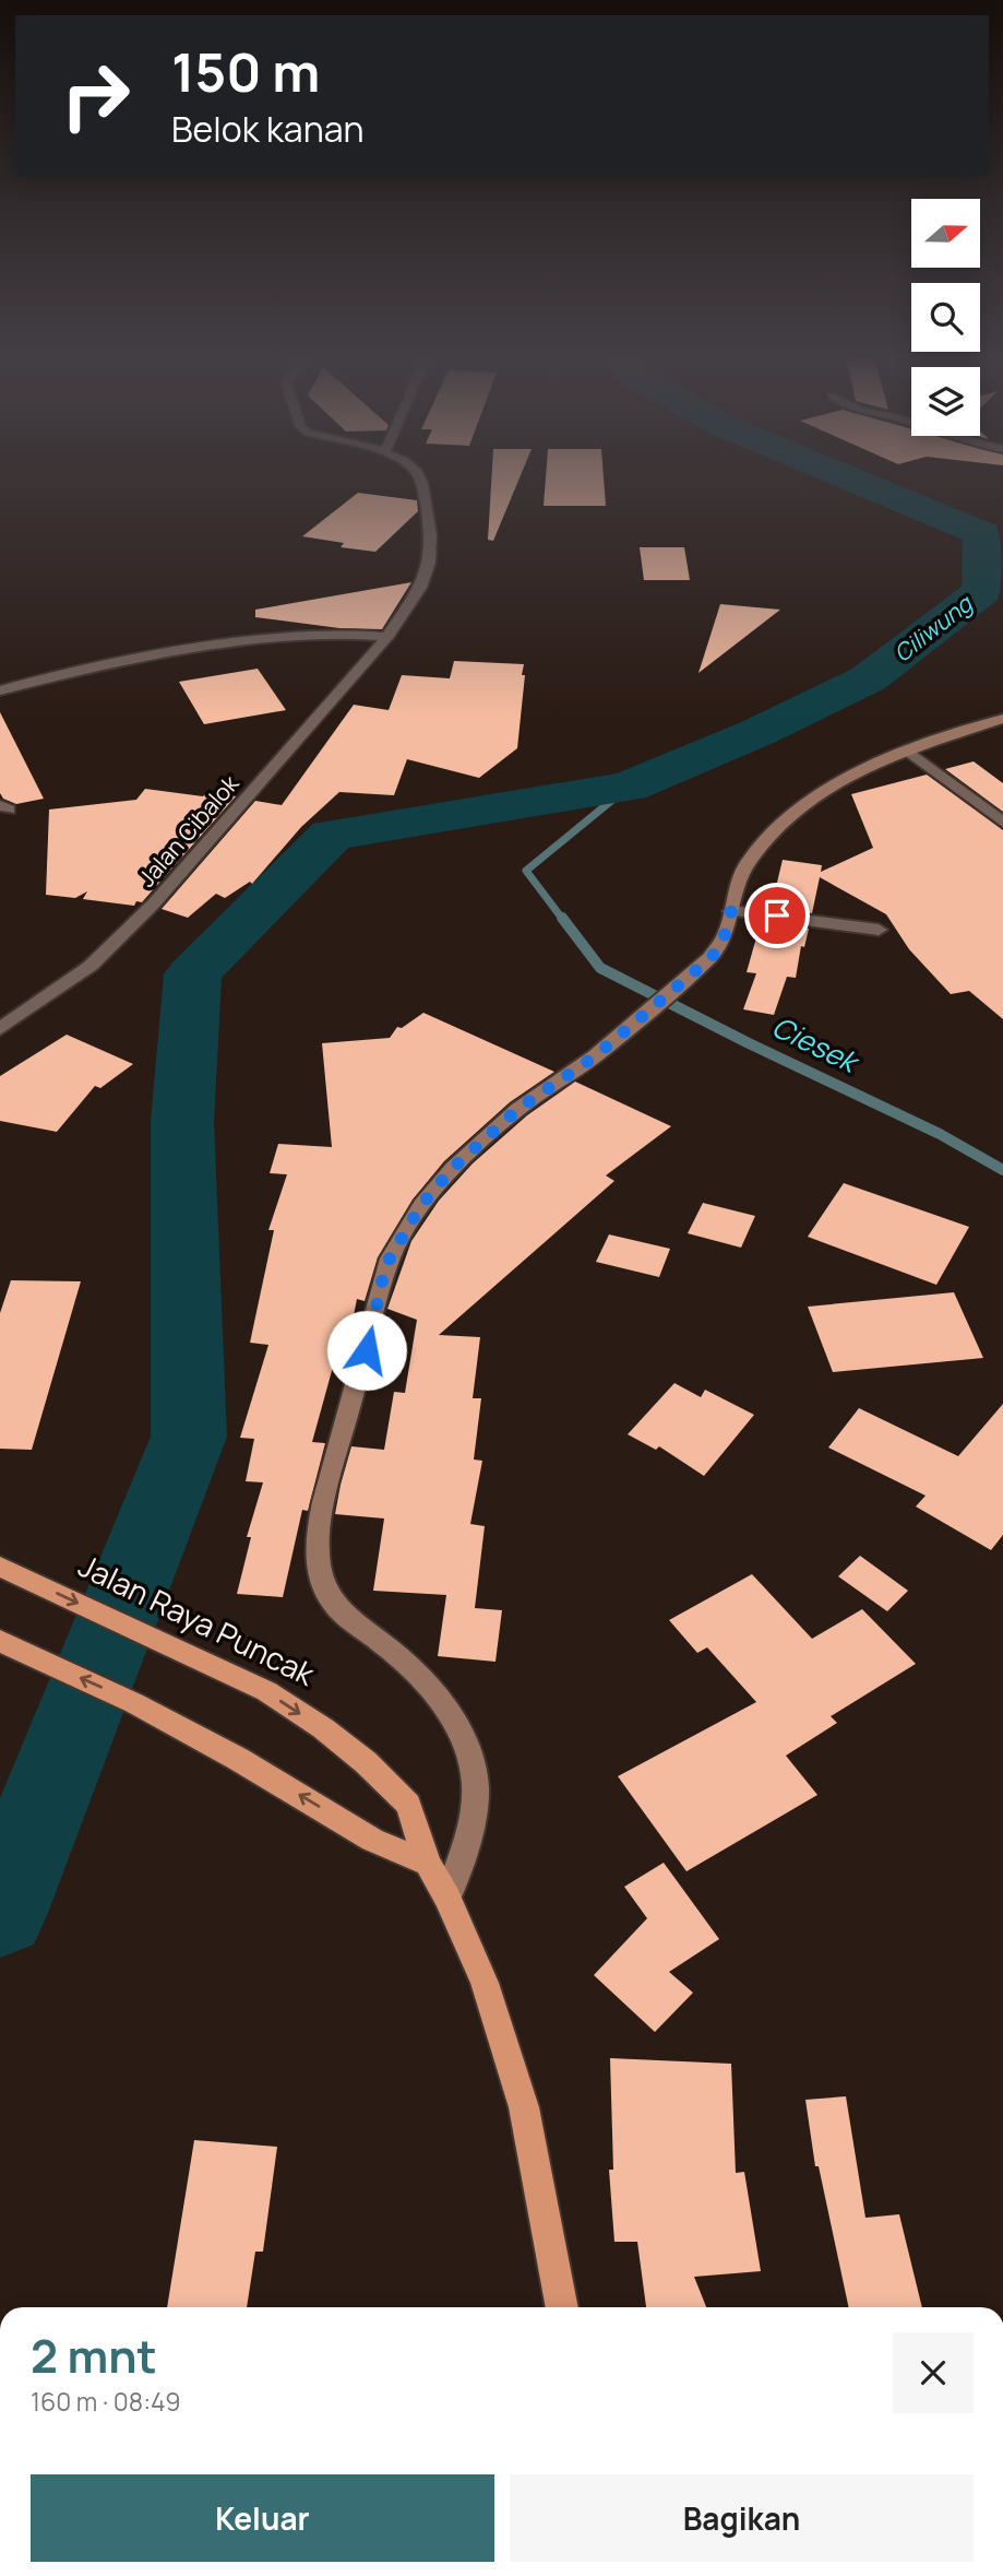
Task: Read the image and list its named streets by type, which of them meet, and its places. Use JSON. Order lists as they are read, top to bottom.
{
  "streets": {
    "highway": ["Jalan Raya Puncak"],
    "street": ["Jalan Cibalok"]
  },
  "water": ["Ciliwung", "Ciesek"],
  "north": "right",
  "page": {
    "turn": ["150 m", "Belok kanan"],
    "heading": ["2 mnt", "160 m · 08:49"],
    "buttons": ["Keluar", "Bagikan"]
  }
}
